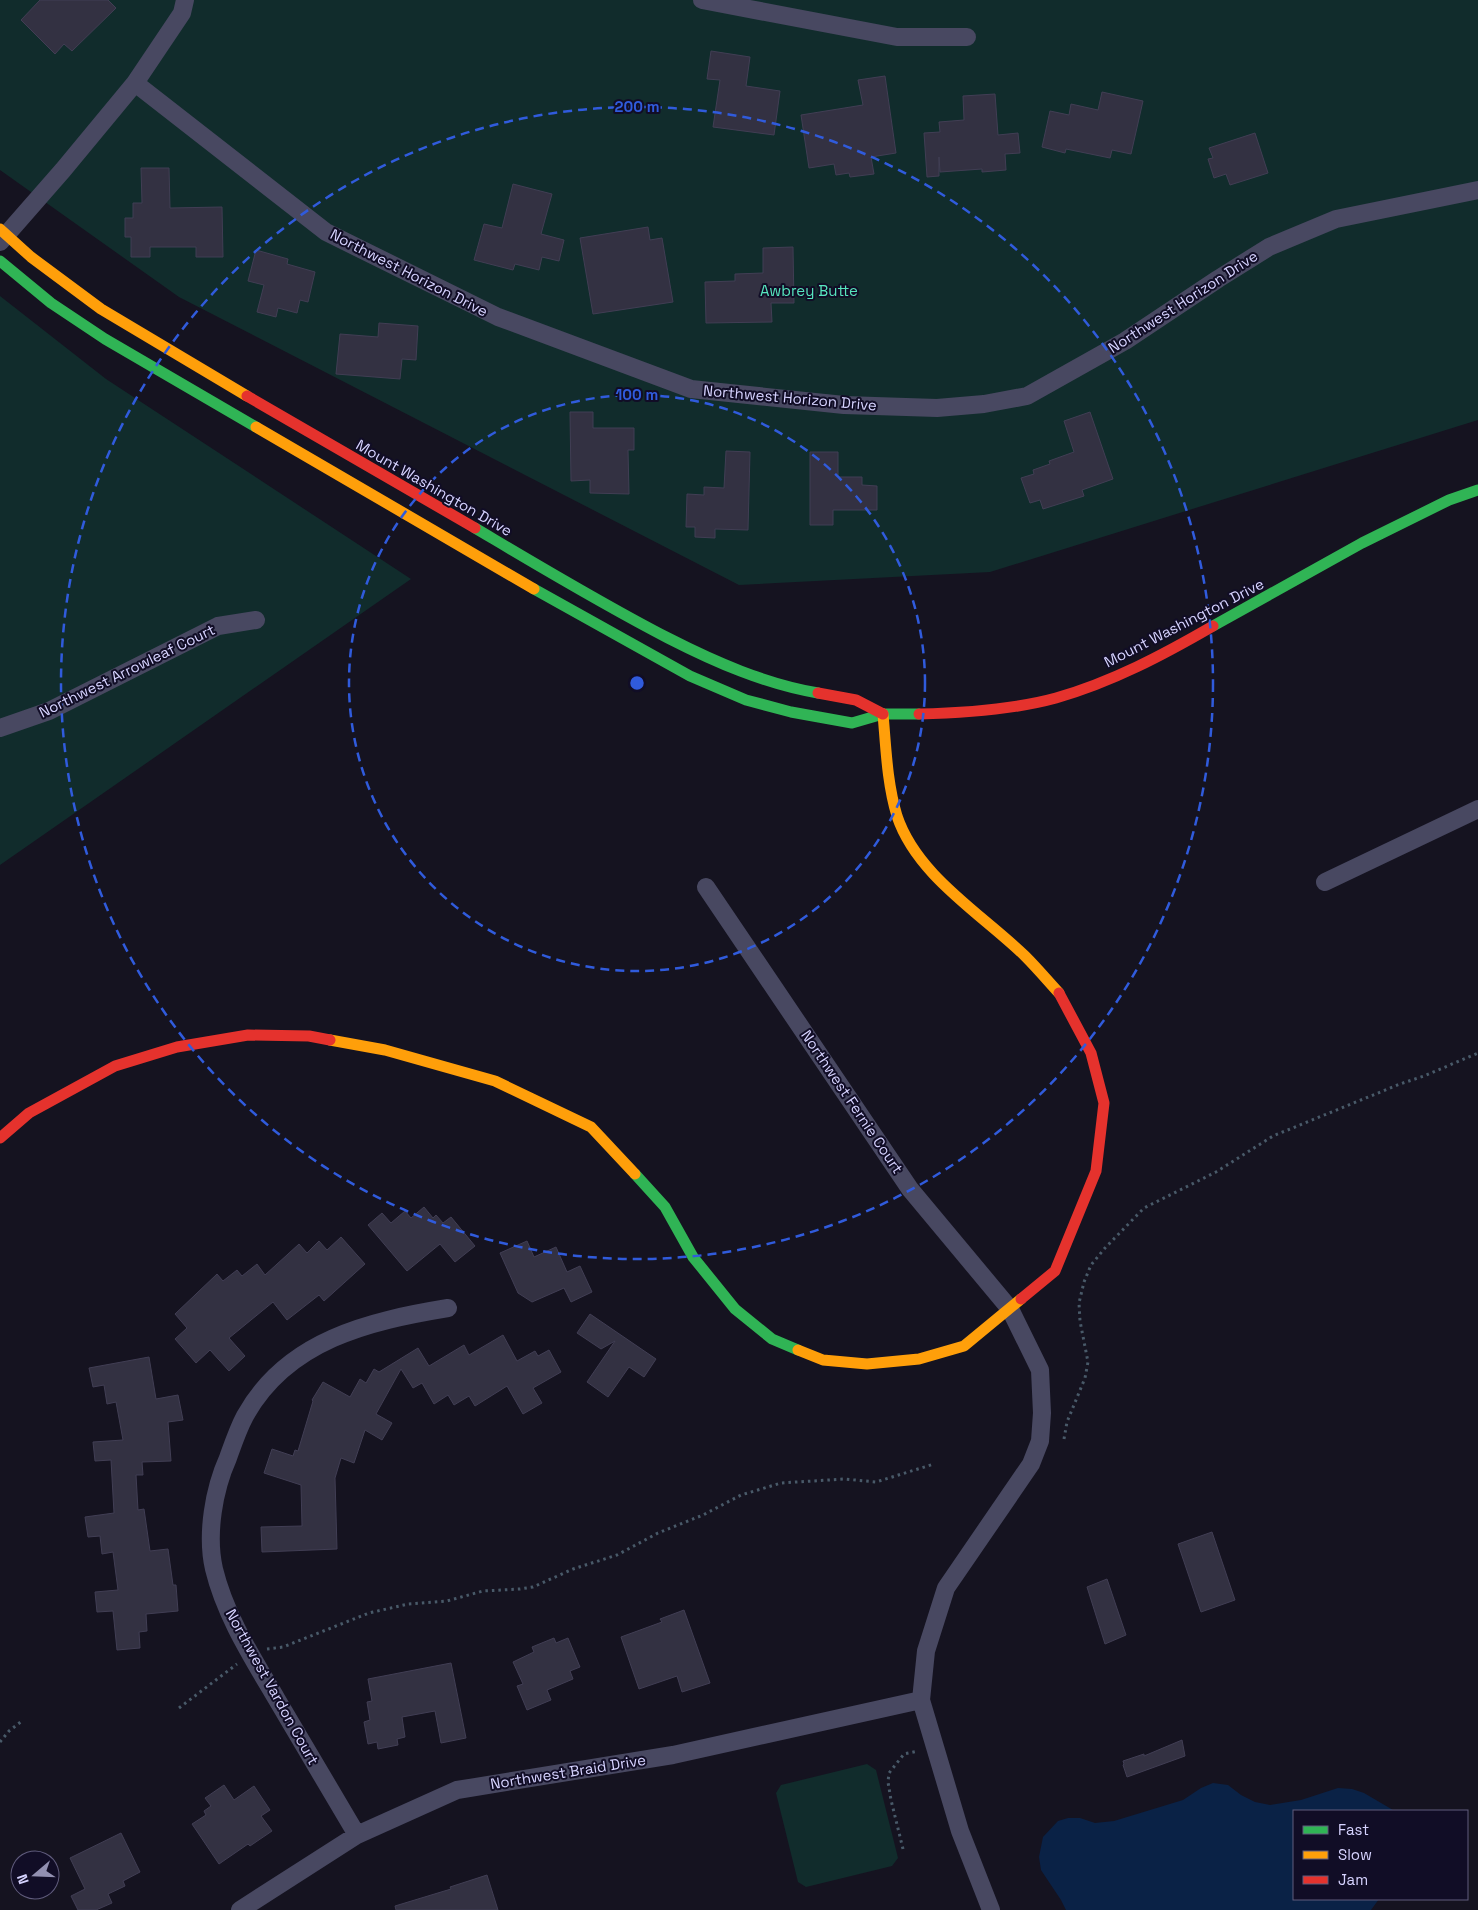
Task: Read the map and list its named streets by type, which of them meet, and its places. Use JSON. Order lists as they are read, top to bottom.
{
  "streets": {
    "main road": ["Mount Washington Drive"],
    "street": [
      "Northwest Horizon Drive",
      "Northwest Arrowleaf Court",
      "Northwest Fernie Court",
      "Northwest Vardon Court",
      "Northwest Braid Drive"
    ]
  },
  "crossings": [
    ["Northwest Fernie Court", "Northwest Braid Drive"],
    ["Northwest Vardon Court", "Northwest Braid Drive"]
  ],
  "parks": ["Awbrey Butte"],
  "legend": ["Fast", "Slow", "Jam"],
  "north": "left",
  "rings": ["200 m", "100 m"]
}
